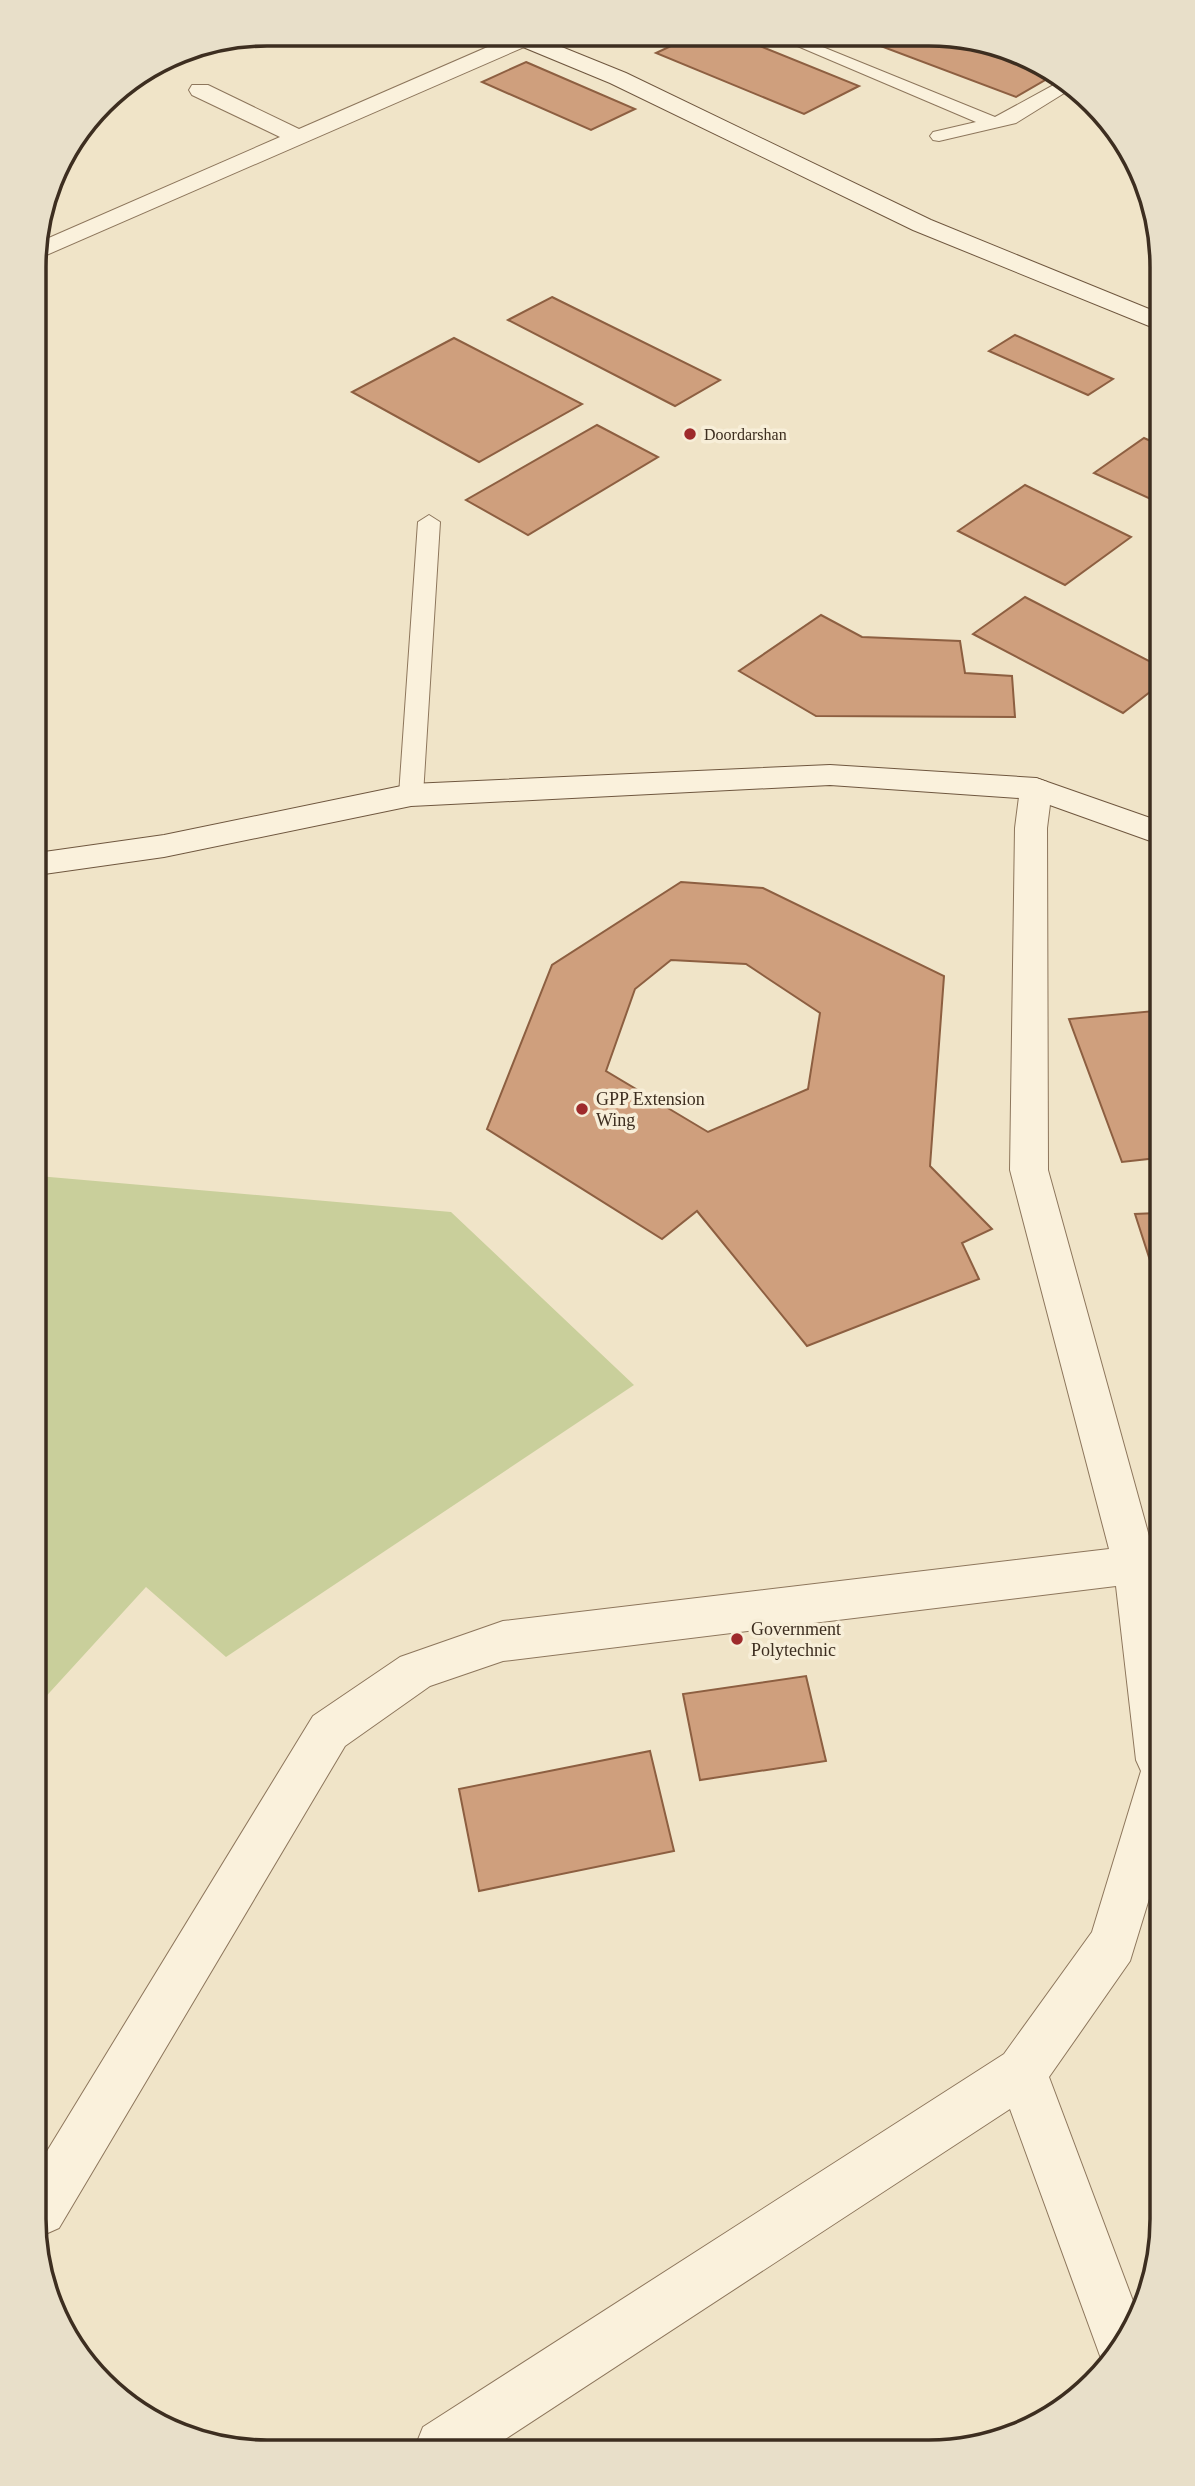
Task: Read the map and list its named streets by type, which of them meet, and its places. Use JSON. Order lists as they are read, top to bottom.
{
  "places": ["Doordarshan", "GPP Extension Wing", "Government Polytechnic"]
}
